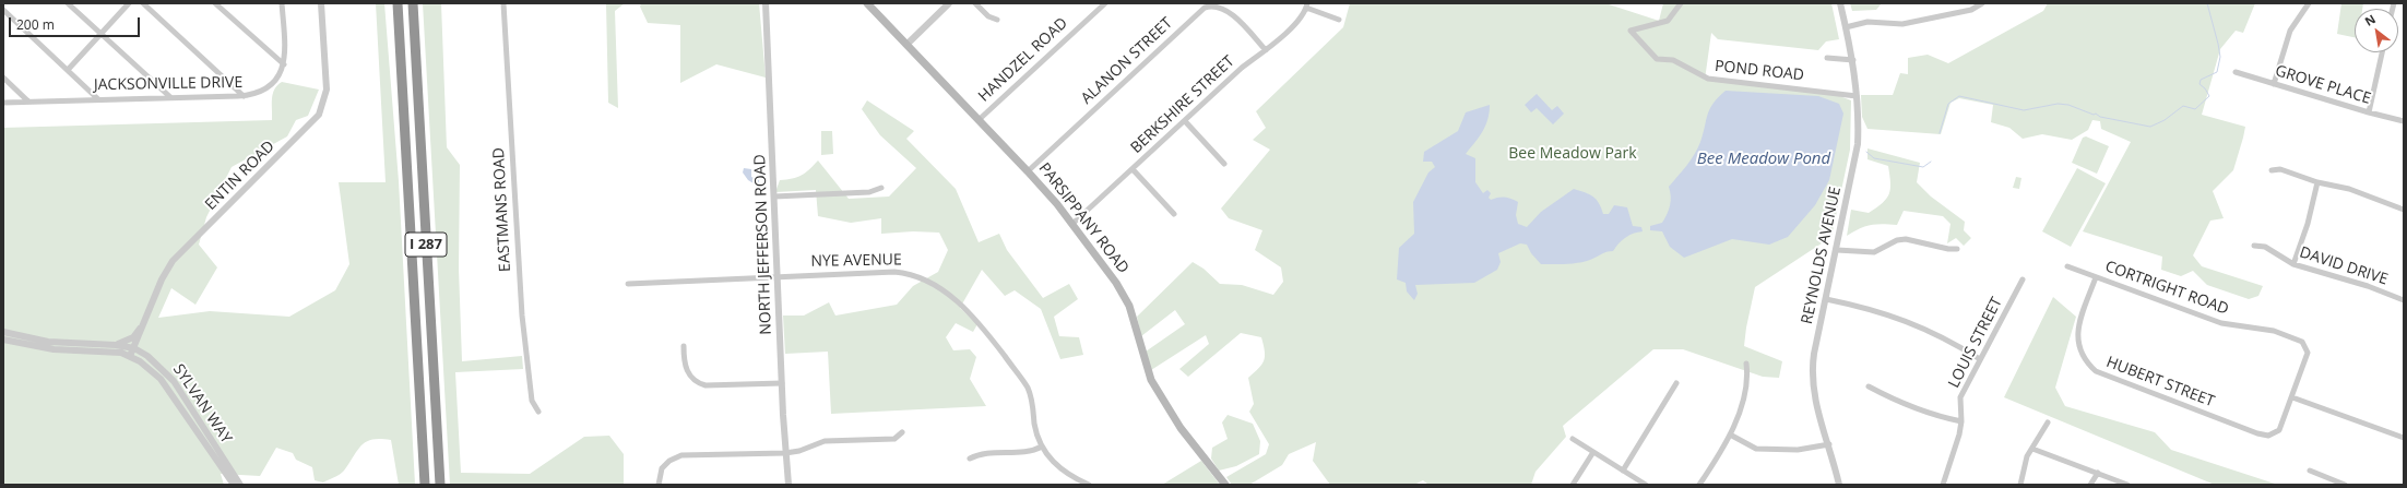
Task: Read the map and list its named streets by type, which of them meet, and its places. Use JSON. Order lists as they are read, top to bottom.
{
  "streets": {
    "highway": ["I 287"],
    "main road": ["PARSIPPANY ROAD"],
    "street": [
      "HANDZEL ROAD",
      "ALANON STREET",
      "POND ROAD",
      "JACKSONVILLE DRIVE",
      "GROVE PLACE",
      "BERKSHIRE STREET",
      "ENTIN ROAD",
      "EASTMANS ROAD",
      "NORTH JEFFERSON ROAD",
      "REYNOLDS AVENUE",
      "NYE AVENUE",
      "DAVID DRIVE",
      "CORTRIGHT ROAD",
      "LOUIS STREET",
      "HUBERT STREET",
      "SYLVAN WAY"
    ]
  },
  "crossings": [
    ["HANDZEL ROAD", "PARSIPPANY ROAD"],
    ["ALANON STREET", "BERKSHIRE STREET"],
    ["ALANON STREET", "PARSIPPANY ROAD"],
    ["POND ROAD", "REYNOLDS AVENUE"],
    ["BERKSHIRE STREET", "PARSIPPANY ROAD"],
    ["ENTIN ROAD", "SYLVAN WAY"],
    ["NORTH JEFFERSON ROAD", "NYE AVENUE"],
    ["CORTRIGHT ROAD", "HUBERT STREET"]
  ],
  "water": ["Bee Meadow Pond"],
  "parks": ["Bee Meadow Park"],
  "scale_bar": "200 m",
  "north": "top left"
}
